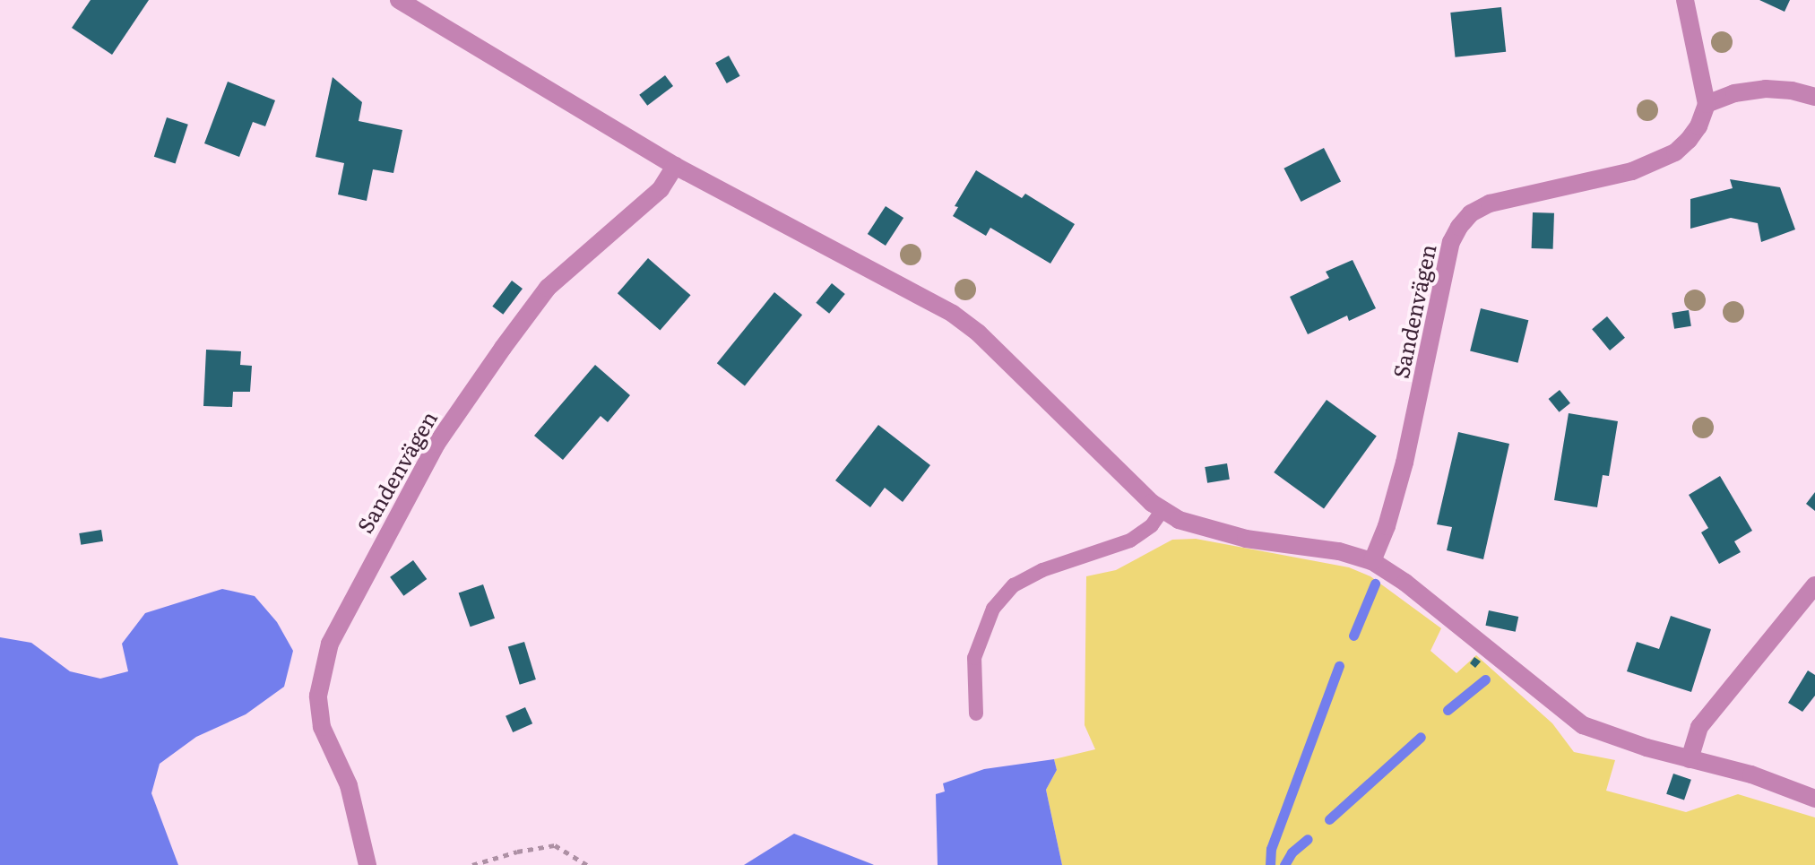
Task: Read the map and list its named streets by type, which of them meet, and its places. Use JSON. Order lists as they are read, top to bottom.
{
  "streets": {
    "street": ["Sandenvägen"]
  }
}
